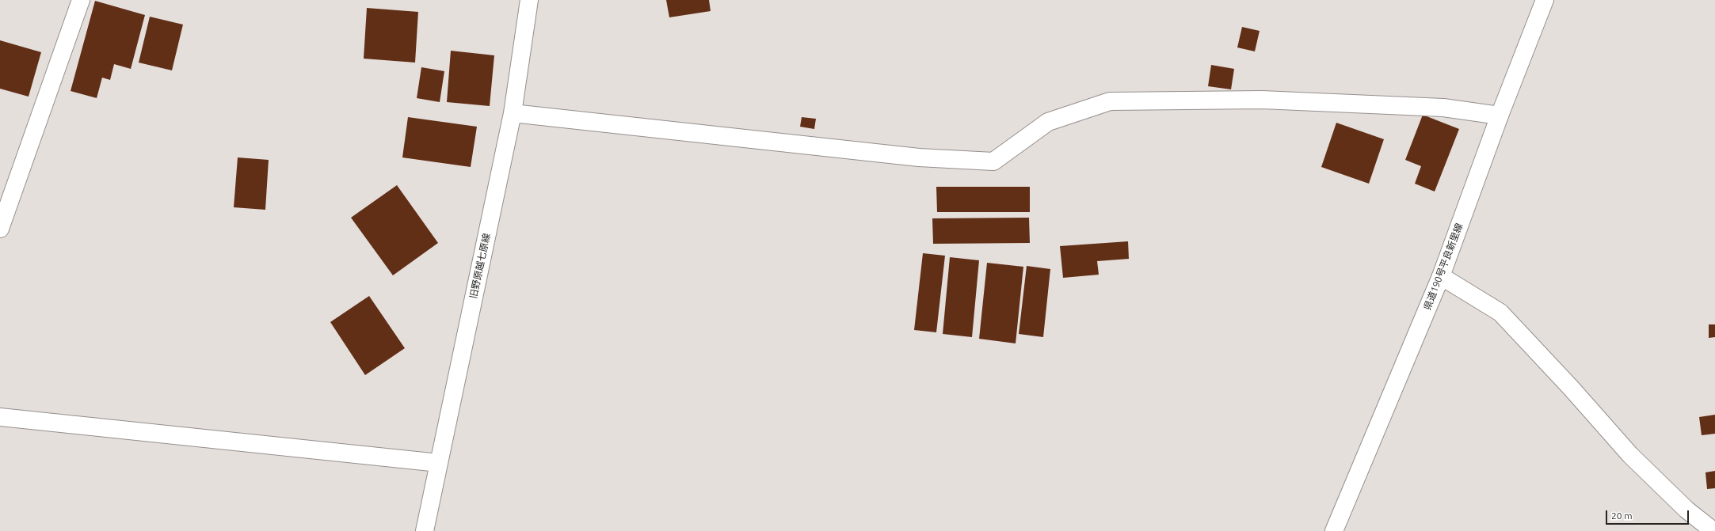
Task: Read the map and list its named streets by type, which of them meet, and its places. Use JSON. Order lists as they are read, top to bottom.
{
  "streets": {
    "street": ["旧野原越七原線", "県道190号平良新里線"]
  },
  "scale_bar": "20 m"
}
